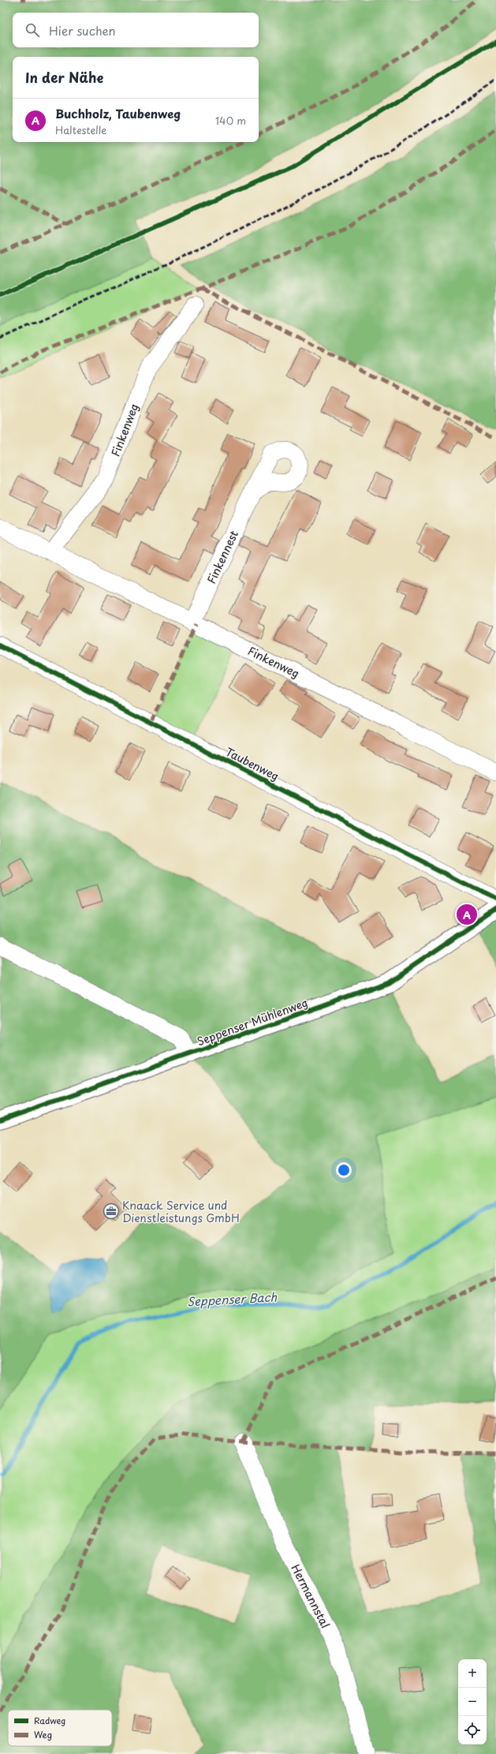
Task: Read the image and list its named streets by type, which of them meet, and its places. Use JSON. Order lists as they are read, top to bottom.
{
  "streets": {
    "street": [
      "Finkenweg",
      "Finkennest",
      "Taubenweg",
      "Seppenser Mühlenweg",
      "Hermannstal"
    ]
  },
  "crossings": [
    ["Finkenweg", "Finkennest"]
  ],
  "water": ["Seppenser Bach"],
  "places": {
    "office": ["Knaack Service und Dienstleistungs GmbH"]
  },
  "legend": ["Radweg", "Weg"],
  "page": {
    "search": "Hier suchen",
    "heading": "In der Nähe",
    "list": [
      {
        "mark": "A",
        "name": "Buchholz, Taubenweg",
        "note": "Haltestelle",
        "value": "140 m"
      }
    ],
    "pins": "A",
    "map_buttons": ["+", "−"]
  }
}
